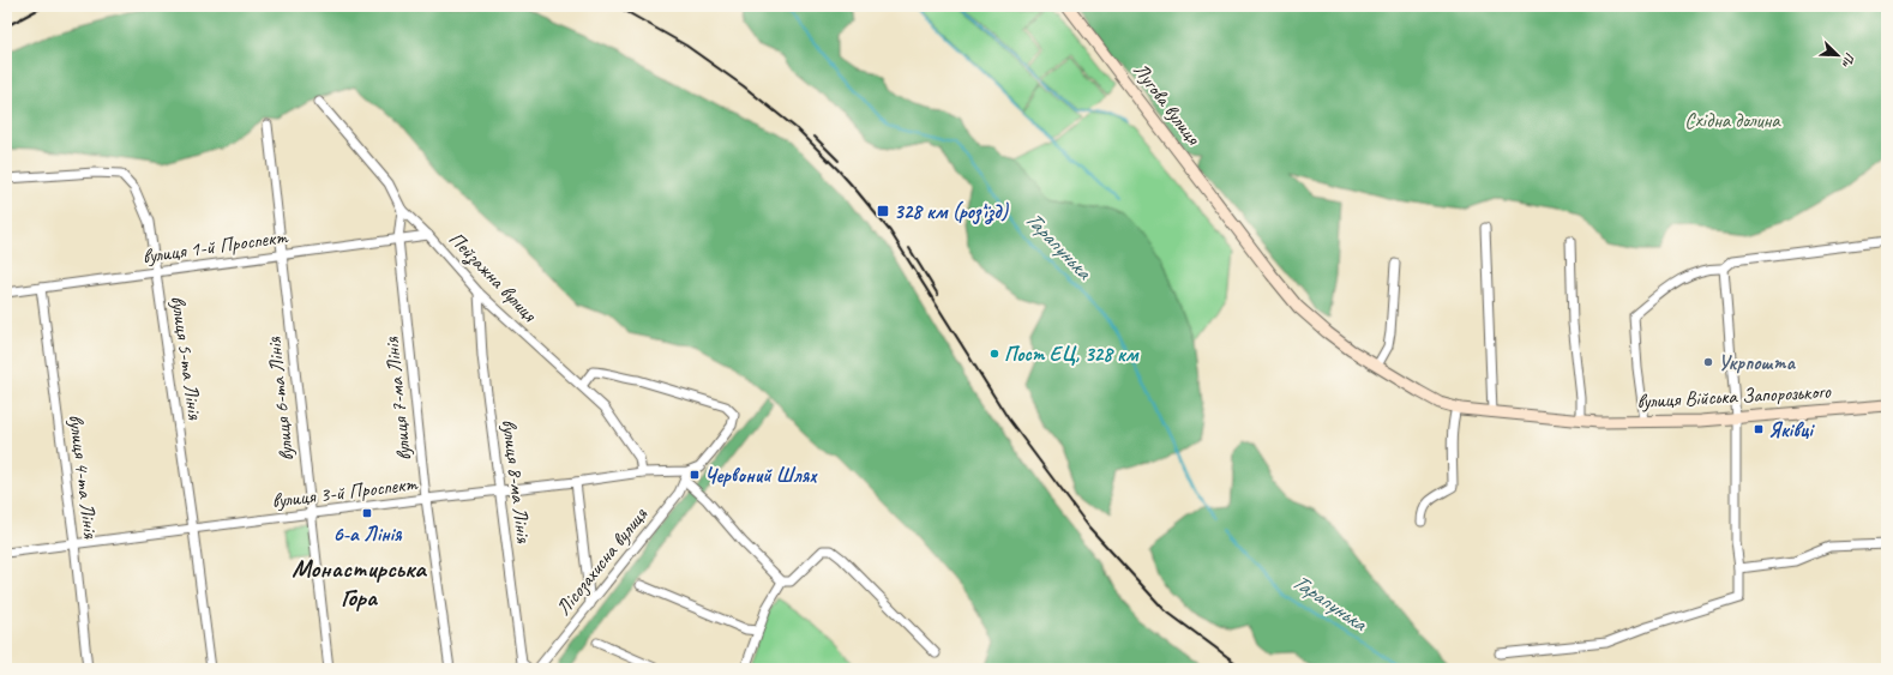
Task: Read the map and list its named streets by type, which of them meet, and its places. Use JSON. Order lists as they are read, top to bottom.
{
  "streets": {
    "street": [
      "Лугова вулиця",
      "вулиця 1-й Проспект",
      "Пейзажна вулиця",
      "вулиця 5-та Лінія",
      "вулиця Війська Запорозького",
      "вулиця 6-та Лінія",
      "вулиця 7-ма Лінія",
      "вулиця 4-та Лінія",
      "вулиця 8-ма Лінія",
      "вулиця 3-й Проспект",
      "Лісозахисна вулиця"
    ]
  },
  "crossings": [
    ["Лугова вулиця", "вулиця Війська Запорозького"],
    ["вулиця 1-й Проспект", "Пейзажна вулиця"],
    ["вулиця 1-й Проспект", "вулиця 5-та Лінія"],
    ["вулиця 1-й Проспект", "вулиця 6-та Лінія"],
    ["вулиця 1-й Проспект", "вулиця 7-ма Лінія"],
    ["вулиця 1-й Проспект", "вулиця 4-та Лінія"],
    ["Пейзажна вулиця", "вулиця 7-ма Лінія"],
    ["Пейзажна вулиця", "вулиця 8-ма Лінія"],
    ["Пейзажна вулиця", "вулиця 3-й Проспект"],
    ["вулиця 5-та Лінія", "вулиця 3-й Проспект"],
    ["вулиця 6-та Лінія", "вулиця 3-й Проспект"],
    ["вулиця 7-ма Лінія", "вулиця 3-й Проспект"],
    ["вулиця 4-та Лінія", "вулиця 3-й Проспект"],
    ["вулиця 8-ма Лінія", "вулиця 3-й Проспект"],
    ["вулиця 3-й Проспект", "Лісозахисна вулиця"]
  ],
  "districts": ["Монастирська Гора"],
  "water": ["Тарапунька"],
  "parks": ["Східна долина"],
  "places": {
    "transit": [
      "328 км (роз'їзд)",
      "Яківці",
      "Червоний Шлях",
      "6-а Лінія"
    ],
    "other": ["Пост ЕЦ, 328 км", "Укрпошта"]
  },
  "north": "bottom right"
}
